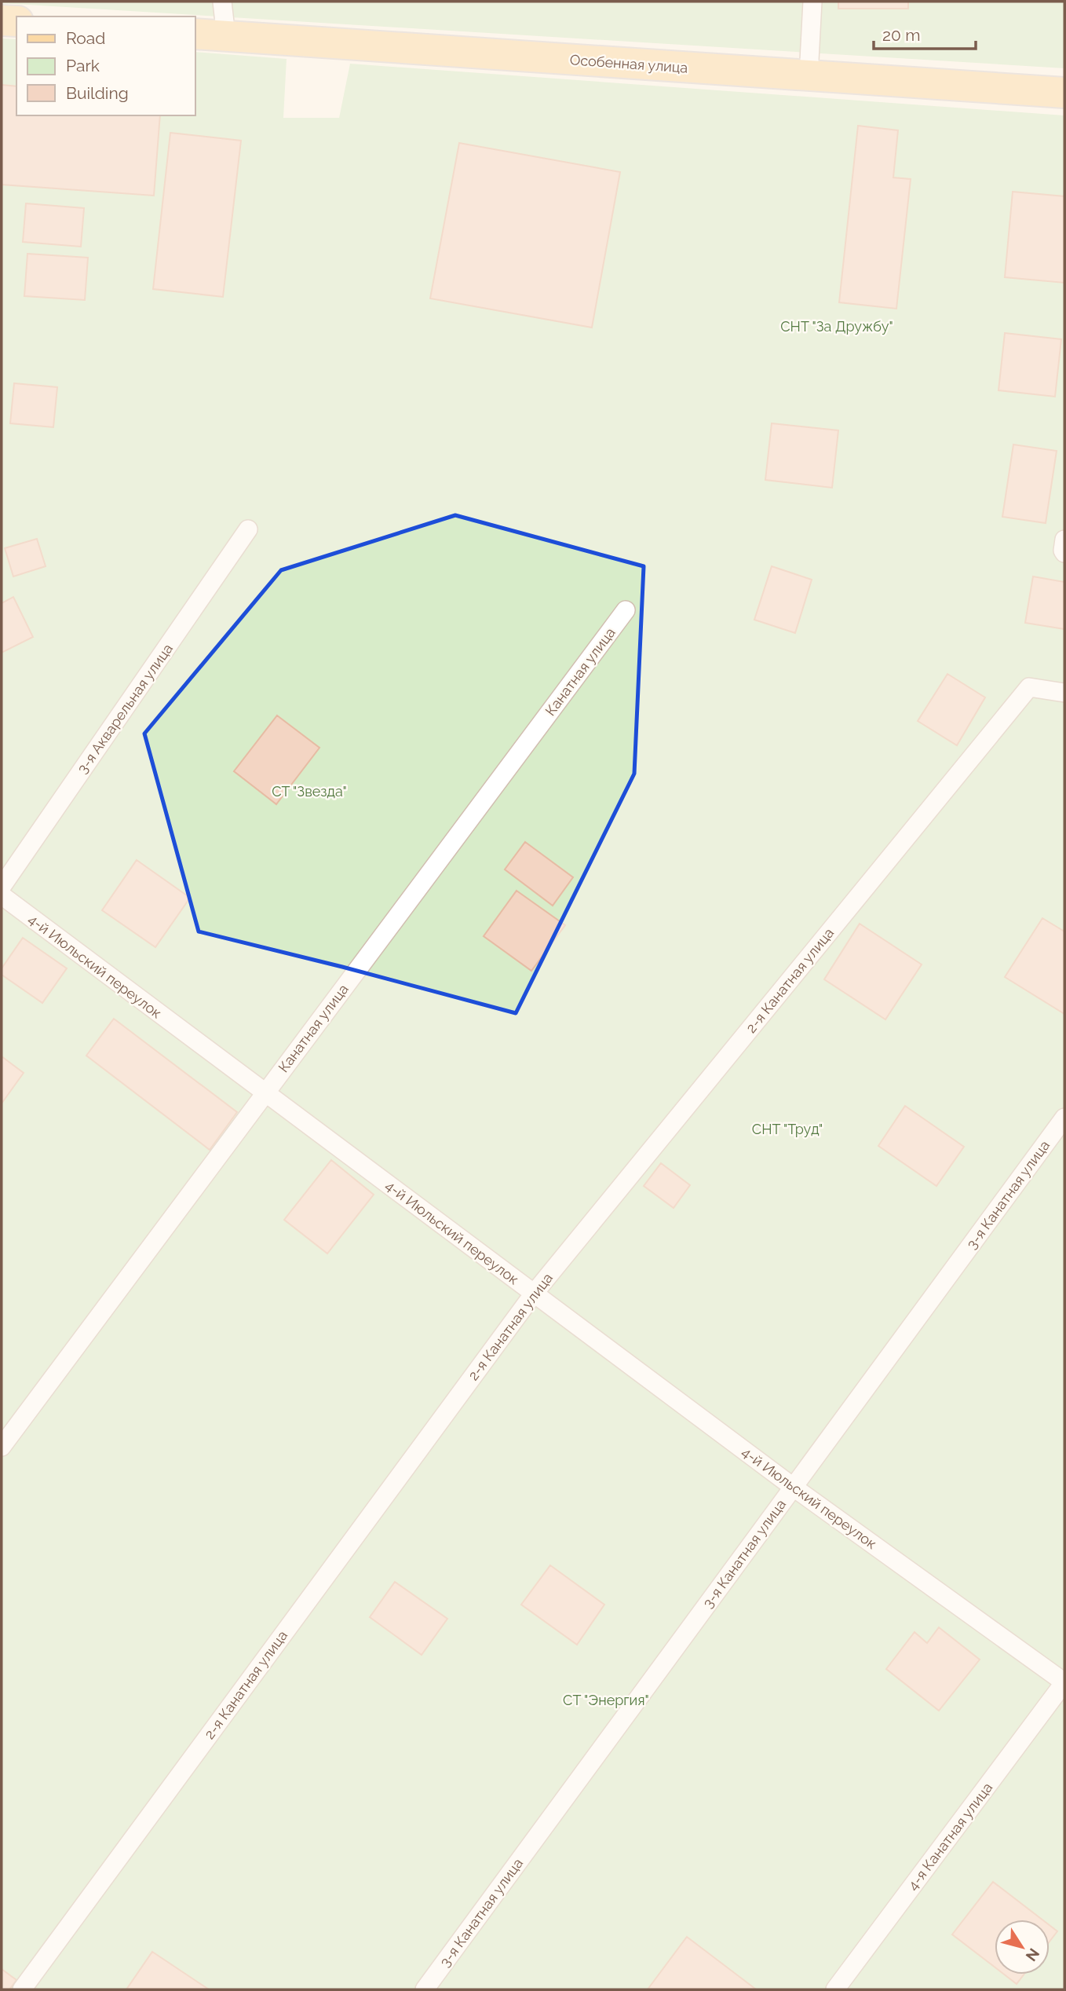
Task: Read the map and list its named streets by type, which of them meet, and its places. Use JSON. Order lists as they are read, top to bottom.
{
  "streets": {
    "main road": ["Особенная улица"],
    "lane": [
      "Канатная улица",
      "3-я Акварельная улица",
      "4-й Июльский переулок",
      "2-я Канатная улица",
      "3-я Канатная улица",
      "4-я Канатная улица"
    ]
  },
  "crossings": [
    ["Канатная улица", "4-й Июльский переулок"],
    ["4-й Июльский переулок", "2-я Канатная улица"],
    ["4-й Июльский переулок", "3-я Канатная улица"],
    ["4-й Июльский переулок", "4-я Канатная улица"]
  ],
  "parks": [
    "СНТ \"За Дружбу\"",
    "СТ \"Звезда\"",
    "СНТ \"Труд\"",
    "СТ \"Энергия\""
  ],
  "legend": ["Road", "Park", "Building"],
  "scale_bar": "20 m",
  "north": "bottom right"
}
